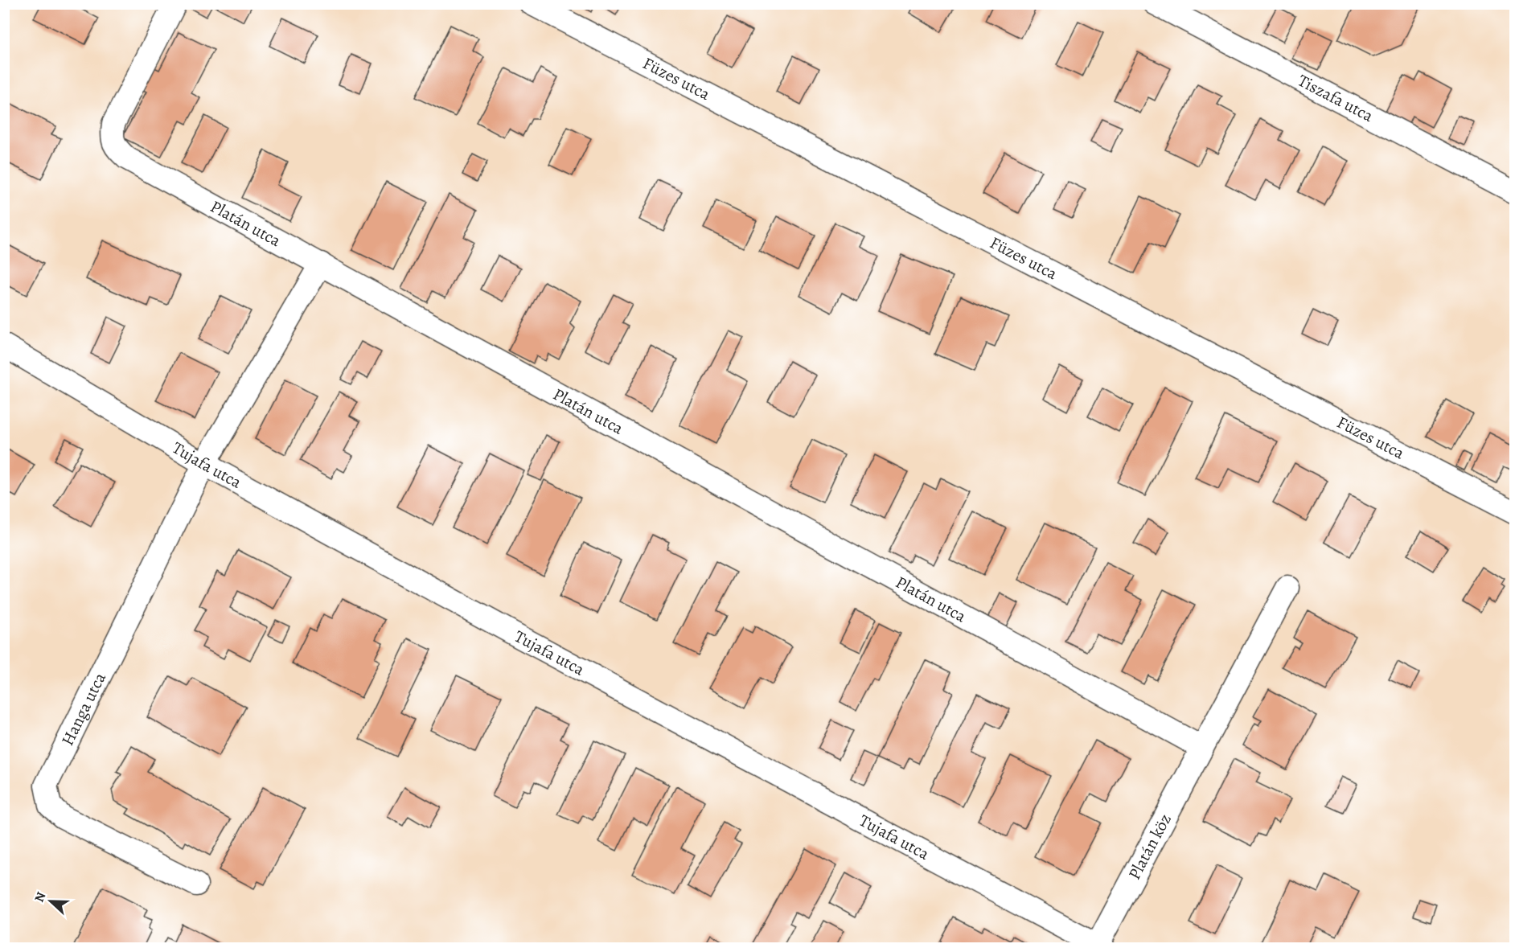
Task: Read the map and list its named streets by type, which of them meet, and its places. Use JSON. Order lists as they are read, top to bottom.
{
  "streets": {
    "street": [
      "Füzes utca",
      "Tiszafa utca",
      "Platán utca",
      "Tujafa utca",
      "Hanga utca",
      "Platán köz"
    ]
  },
  "crossings": [
    ["Platán utca", "Hanga utca"],
    ["Platán utca", "Platán köz"],
    ["Tujafa utca", "Hanga utca"],
    ["Tujafa utca", "Platán köz"]
  ],
  "north": "left"
}
